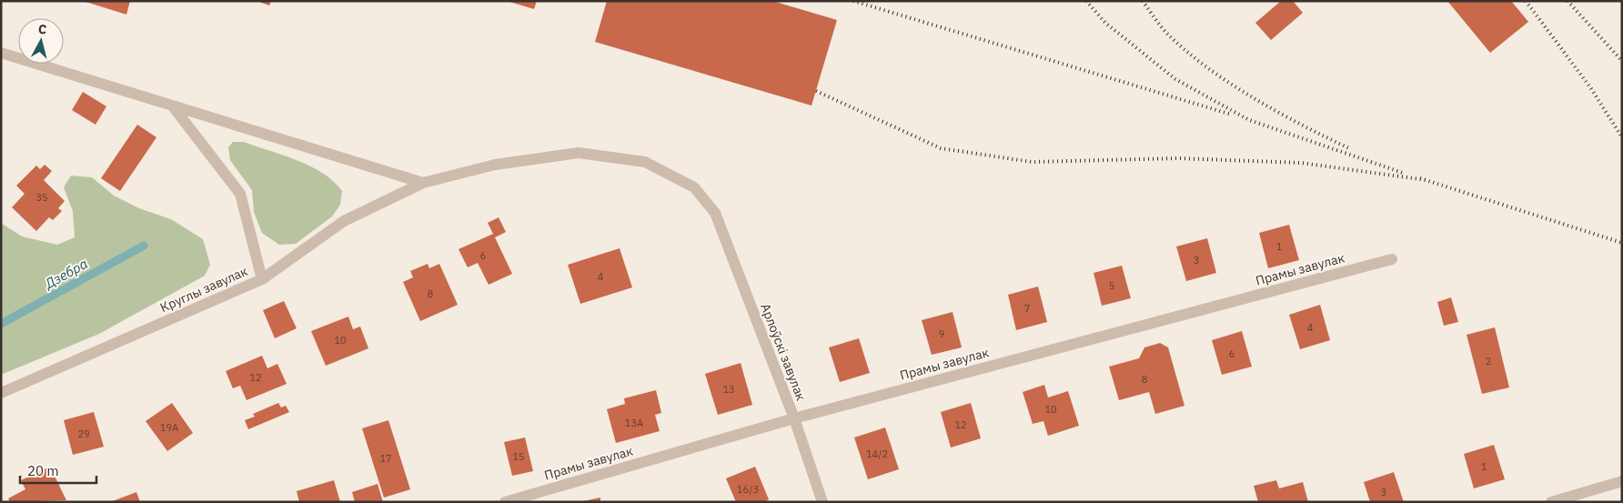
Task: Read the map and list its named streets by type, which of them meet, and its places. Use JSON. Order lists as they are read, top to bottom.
{
  "streets": {
    "street": ["Прамы завулак", "Круглы завулак", "Арлоўскі завулак"]
  },
  "crossings": [
    ["Прамы завулак", "Арлоўскі завулак"],
    ["Круглы завулак", "Арлоўскі завулак"]
  ],
  "water": ["Дзебра"],
  "house_numbers": [
    "35",
    "1",
    "6",
    "3",
    "4",
    "5",
    "8",
    "7",
    "4",
    "9",
    "10",
    "6",
    "2",
    "12",
    "8",
    "13",
    "10",
    "13А",
    "12",
    "19А",
    "29",
    "14/2",
    "15",
    "17",
    "1",
    "16/3",
    "3"
  ],
  "scale_bar": "20 m",
  "north": "top"
}
